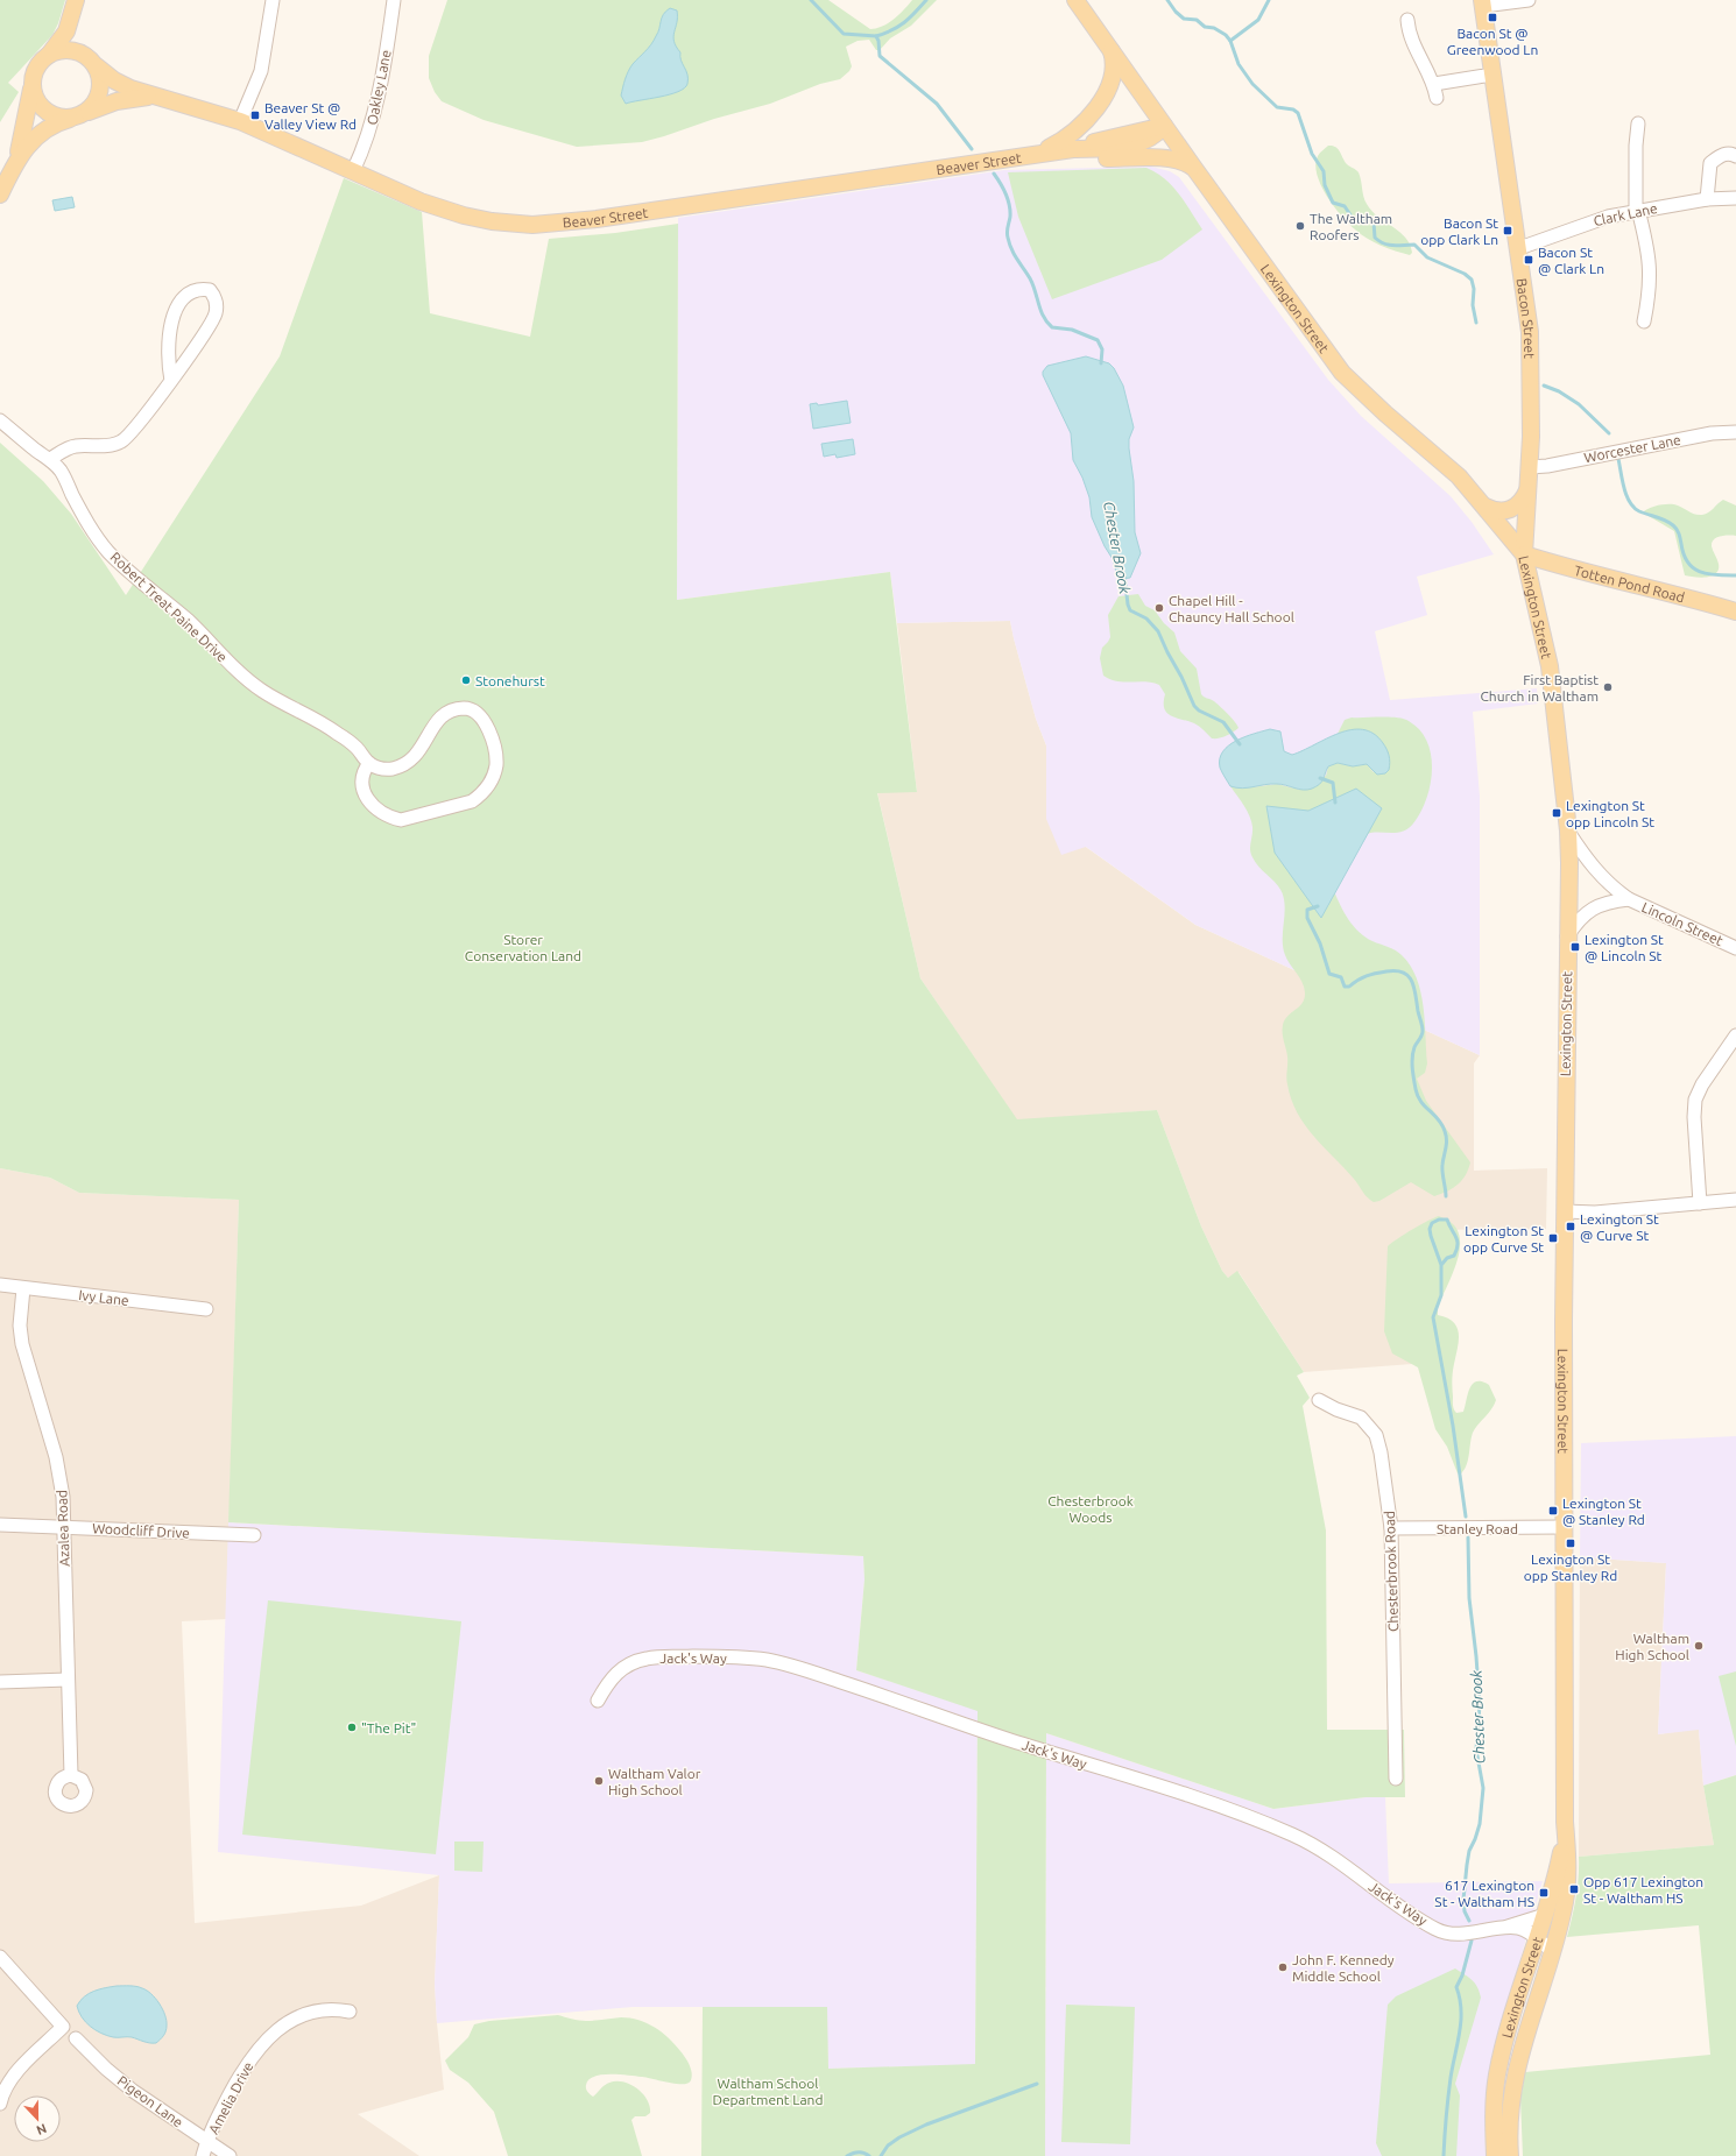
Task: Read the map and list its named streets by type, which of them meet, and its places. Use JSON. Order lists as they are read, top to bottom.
{
  "streets": {
    "main road": [
      "Beaver Street",
      "Lexington Street",
      "Bacon Street",
      "Totten Pond Road"
    ],
    "street": [
      "Oakley Lane",
      "Clark Lane",
      "Worcester Lane",
      "Robert Treat Paine Drive",
      "Lincoln Street",
      "Ivy Lane",
      "Azalea Road",
      "Stanley Road",
      "Woodcliff Drive",
      "Chesterbrook Road",
      "Jack's Way",
      "Amelia Drive",
      "Pigeon Lane"
    ]
  },
  "crossings": [
    ["Oakley Lane", "Beaver Street"],
    ["Beaver Street", "Lexington Street"],
    ["Clark Lane", "Bacon Street"],
    ["Lexington Street", "Bacon Street"],
    ["Lexington Street", "Totten Pond Road"],
    ["Lexington Street", "Lincoln Street"],
    ["Lexington Street", "Stanley Road"],
    ["Lexington Street", "Jack's Way"],
    ["Bacon Street", "Worcester Lane"],
    ["Bacon Street", "Totten Pond Road"],
    ["Ivy Lane", "Azalea Road"],
    ["Azalea Road", "Woodcliff Drive"],
    ["Stanley Road", "Chesterbrook Road"],
    ["Amelia Drive", "Pigeon Lane"]
  ],
  "water": ["Chester Brook"],
  "parks": ["Storer Conservation Land", "Chesterbrook Woods", "Waltham School Department Land"],
  "places": {
    "transit": [
      "Bacon St @ Greenwood Ln",
      "Beaver St @ Valley View Rd",
      "Bacon St opp Clark Ln",
      "Bacon St @ Clark Ln",
      "Lexington St opp Lincoln St",
      "Lexington St @ Lincoln St",
      "Lexington St @ Curve St",
      "Lexington St opp Curve St",
      "Lexington St @ Stanley Rd",
      "Lexington St opp Stanley Rd",
      "Opp 617 Lexington St - Waltham HS",
      "617 Lexington St - Waltham HS"
    ],
    "other": [
      "The Waltham Roofers",
      "Chapel Hill - Chauncy Hall School",
      "Stonehurst",
      "First Baptist Church in Waltham",
      "Waltham High School",
      "\"The Pit\"",
      "Waltham Valor High School",
      "John F. Kennedy Middle School"
    ]
  },
  "north": "bottom"
}
